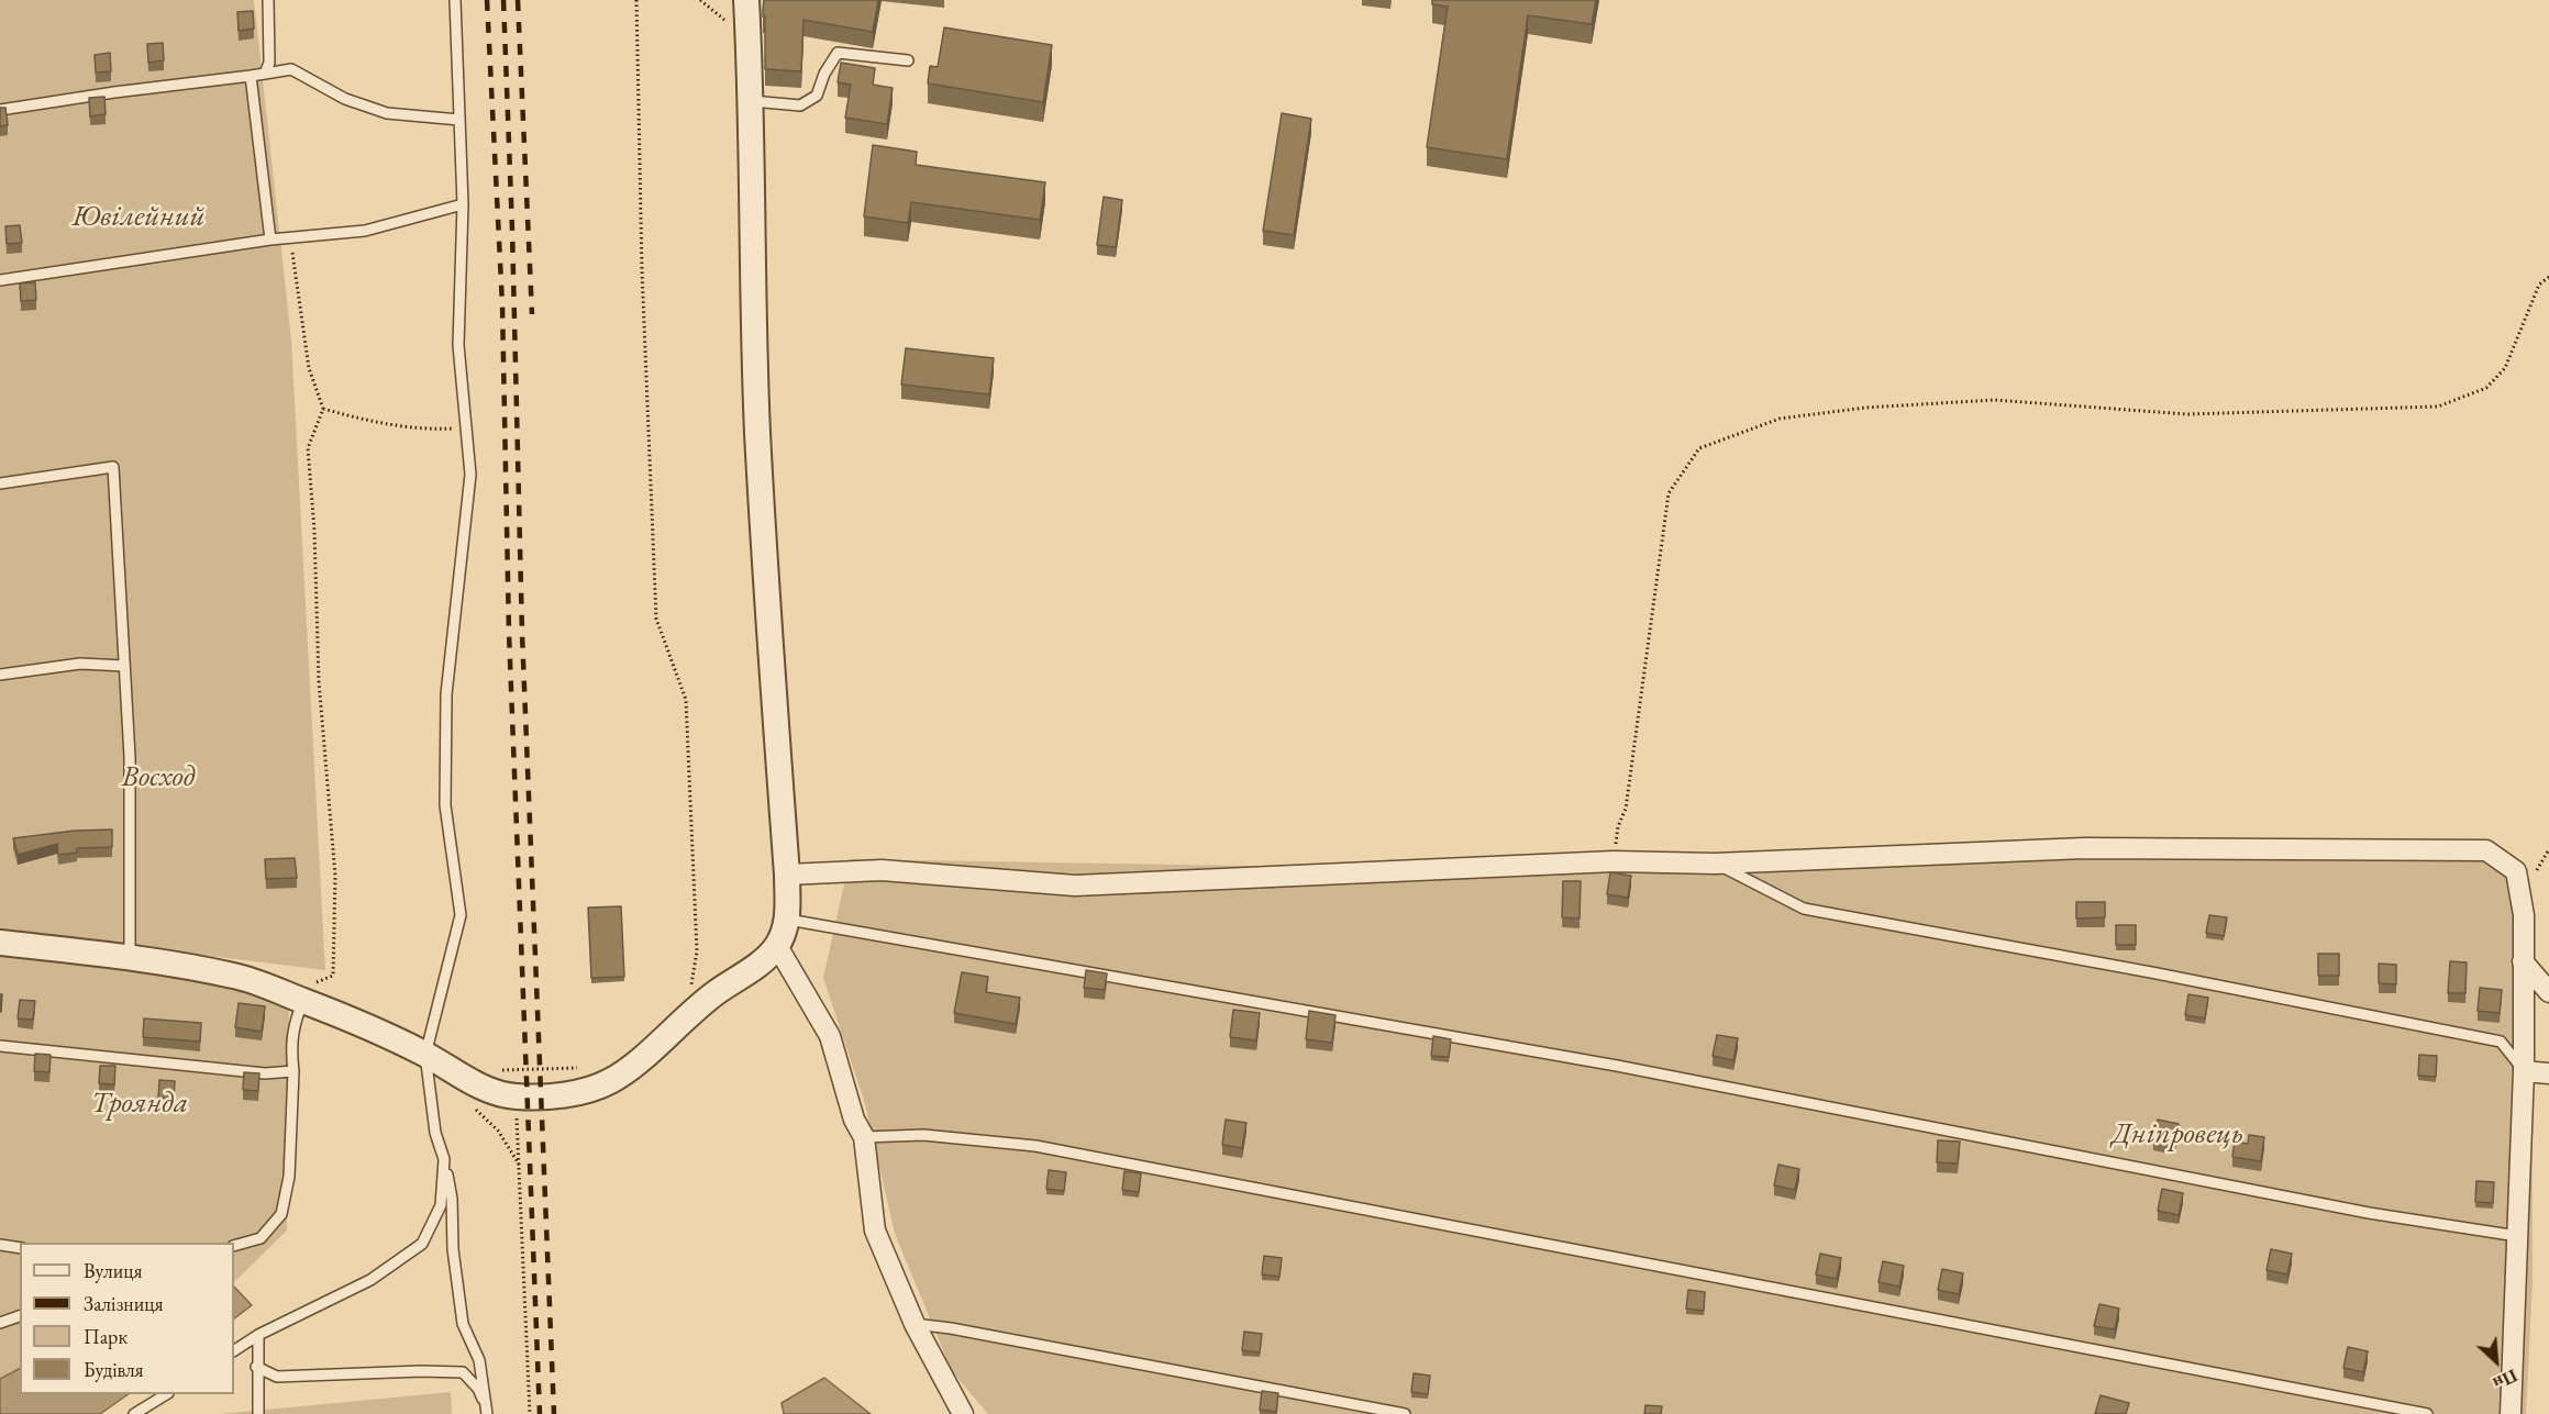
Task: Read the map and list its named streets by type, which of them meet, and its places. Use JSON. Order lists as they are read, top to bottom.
{
  "parks": [
    "Ювілейний",
    "Восход",
    "Троянда",
    "Дніпровець"
  ],
  "legend": [
    "Вулиця",
    "Залізниця",
    "Парк",
    "Будівля"
  ],
  "north": "bottom right"
}
